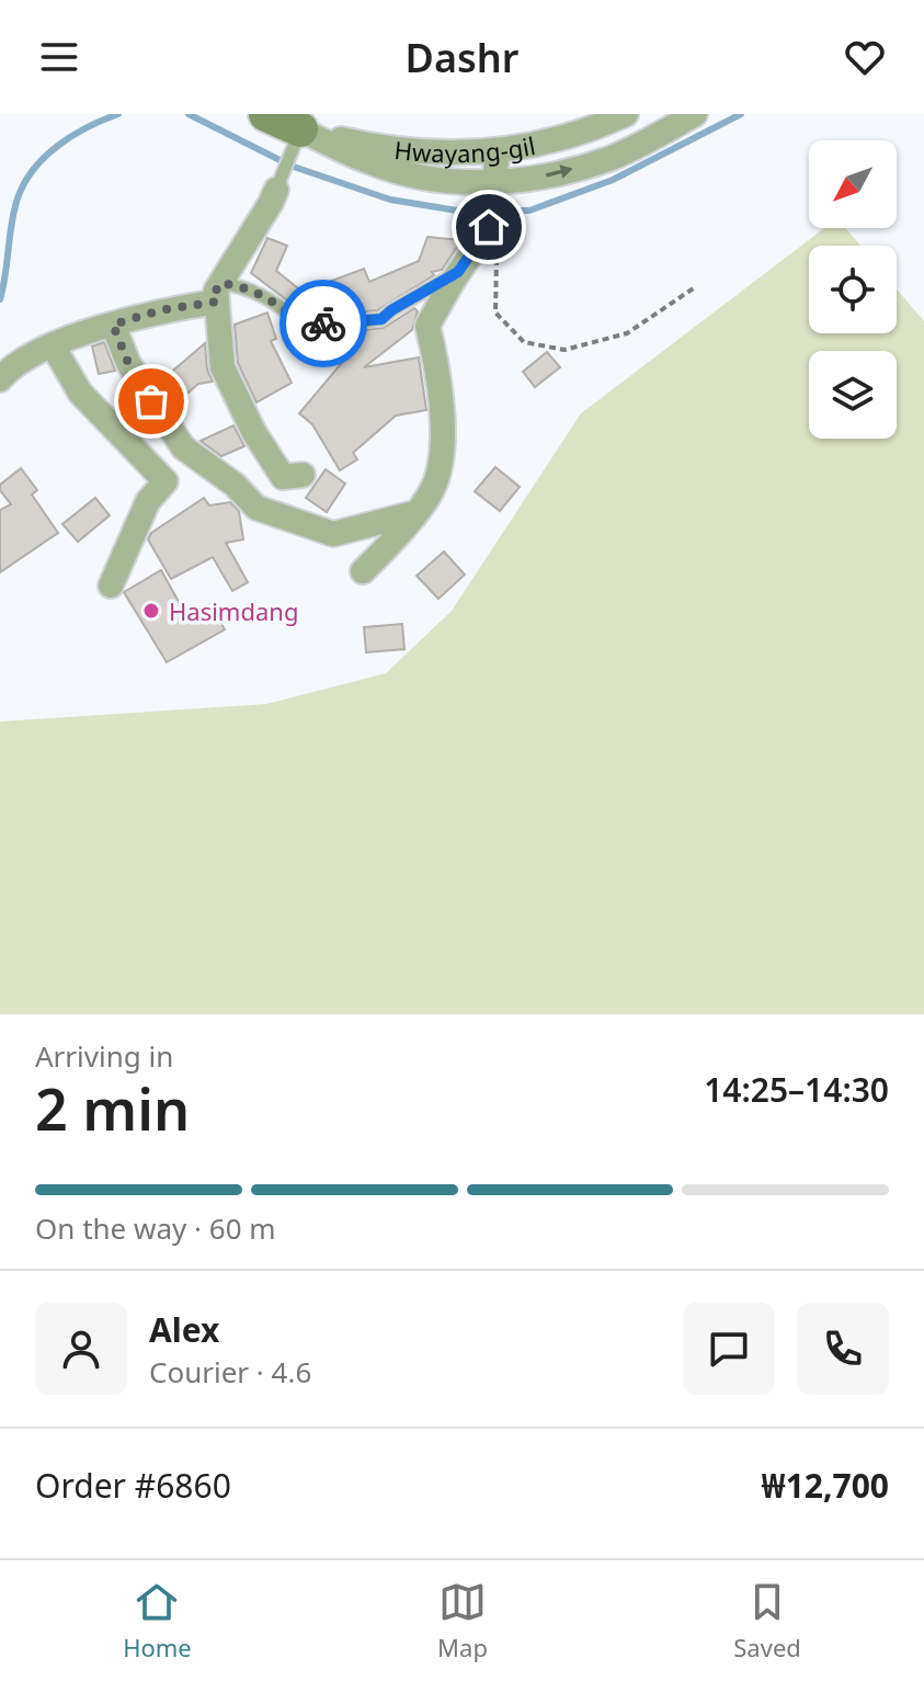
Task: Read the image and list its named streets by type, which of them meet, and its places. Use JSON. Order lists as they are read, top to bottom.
{
  "streets": {
    "street": ["Hwayang-gil"]
  },
  "places": ["Hasimdang"],
  "north": "bottom left",
  "page": {
    "header": "Dashr",
    "heading": ["2 min", "Arriving in", "14:25–14:30"],
    "panel": [
      "Alex",
      "Courier · 4.6",
      "Order #6860",
      "₩12,700"
    ],
    "bar": "On the way · 60 m",
    "tabs": ["Home", "Map", "Saved"]
  }
}
